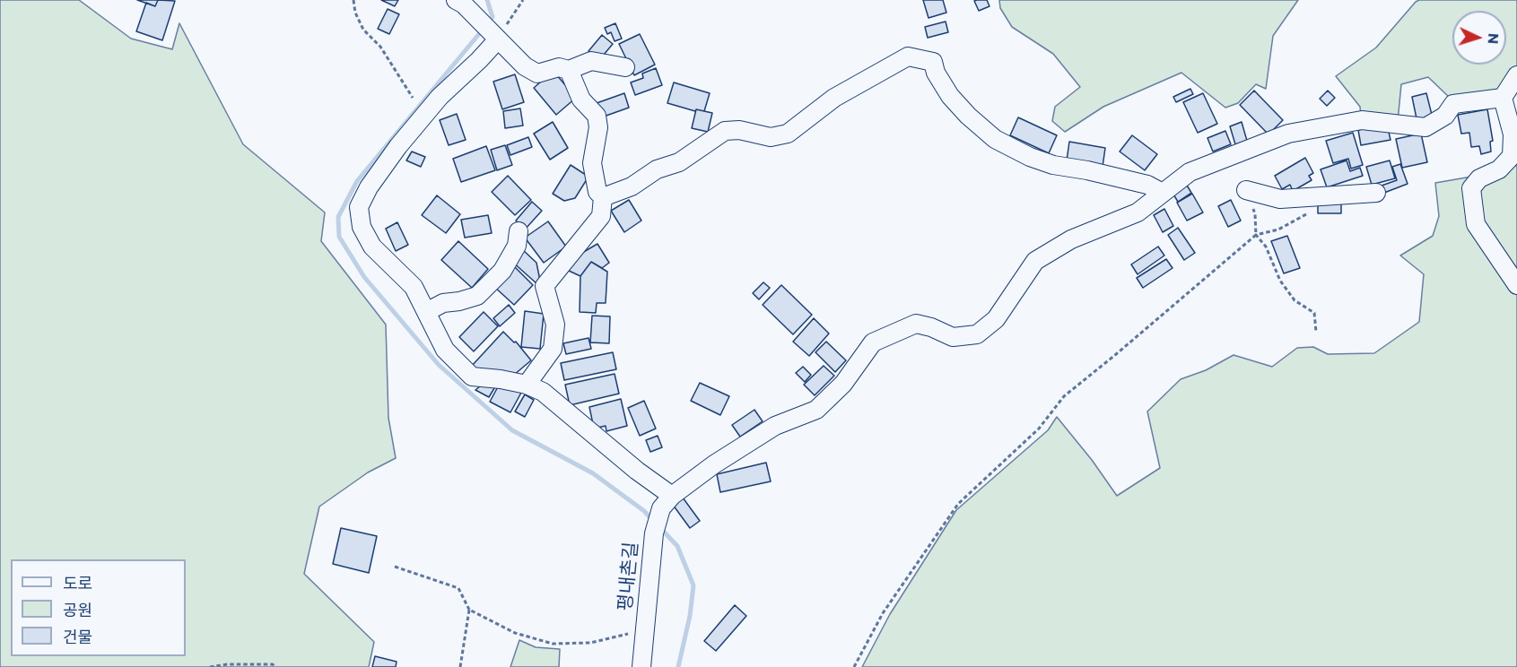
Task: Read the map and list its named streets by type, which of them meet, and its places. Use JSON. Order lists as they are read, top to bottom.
{
  "streets": {
    "street": ["평내촌길"]
  },
  "legend": ["도로", "공원", "건물"],
  "north": "right"
}
